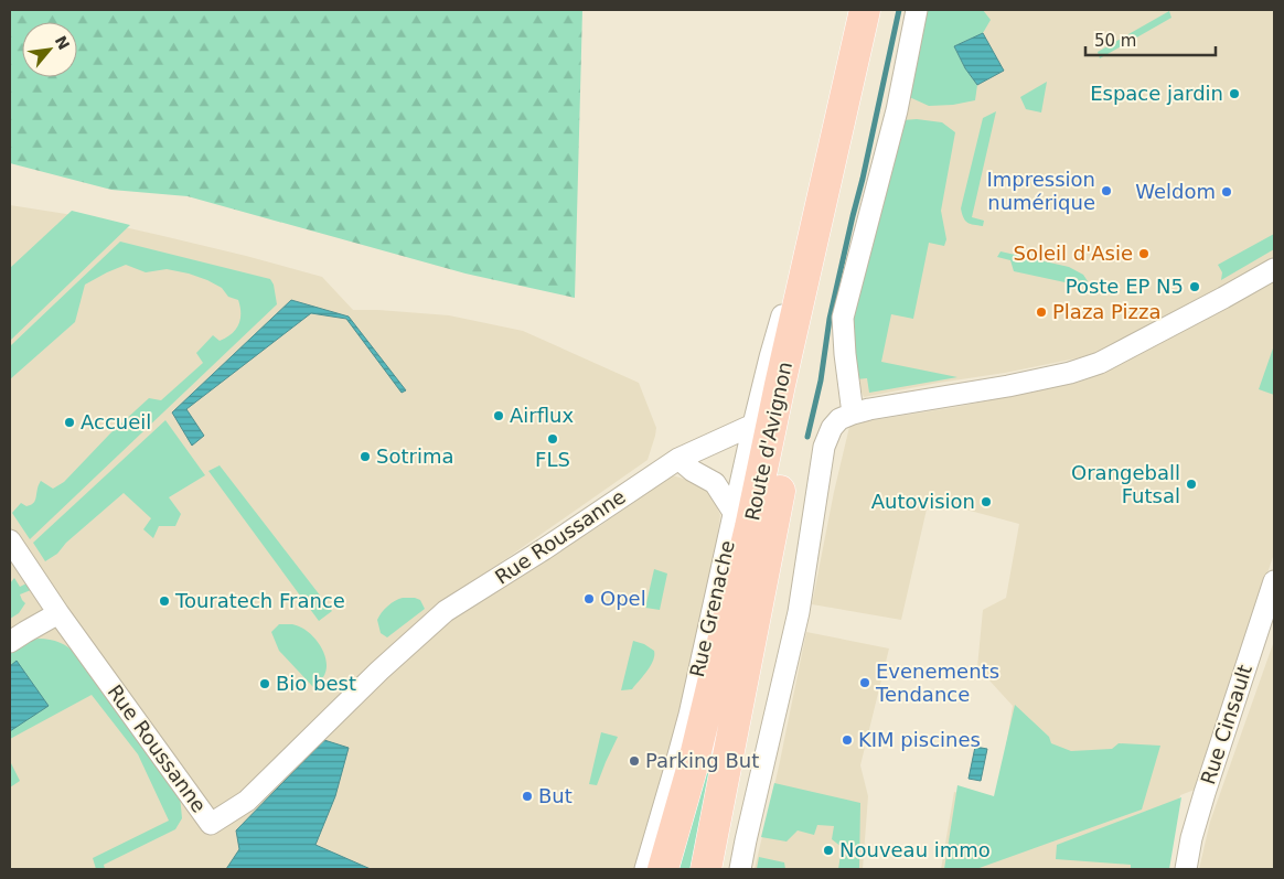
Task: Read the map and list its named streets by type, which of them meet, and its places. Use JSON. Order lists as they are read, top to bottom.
{
  "streets": {
    "main road": ["Route d'Avignon"],
    "street": ["Rue Roussanne", "Rue Grenache", "Rue Cinsault"]
  },
  "crossings": [
    ["Route d'Avignon", "Rue Grenache"],
    ["Rue Roussanne", "Rue Grenache"]
  ],
  "places": [
    "Espace jardin",
    "Impression numérique",
    "Weldom",
    "Soleil d'Asie",
    "Poste EP N5",
    "Plaza Pizza",
    "Airflux",
    "Accueil",
    "FLS",
    "Sotrima",
    "Orangeball Futsal",
    "Autovision",
    "Opel",
    "Touratech France",
    "Evenements Tendance",
    "Bio best",
    "KIM piscines",
    "Parking But",
    "But",
    "Nouveau immo"
  ],
  "scale_bar": "50 m",
  "north": "top right"
}
